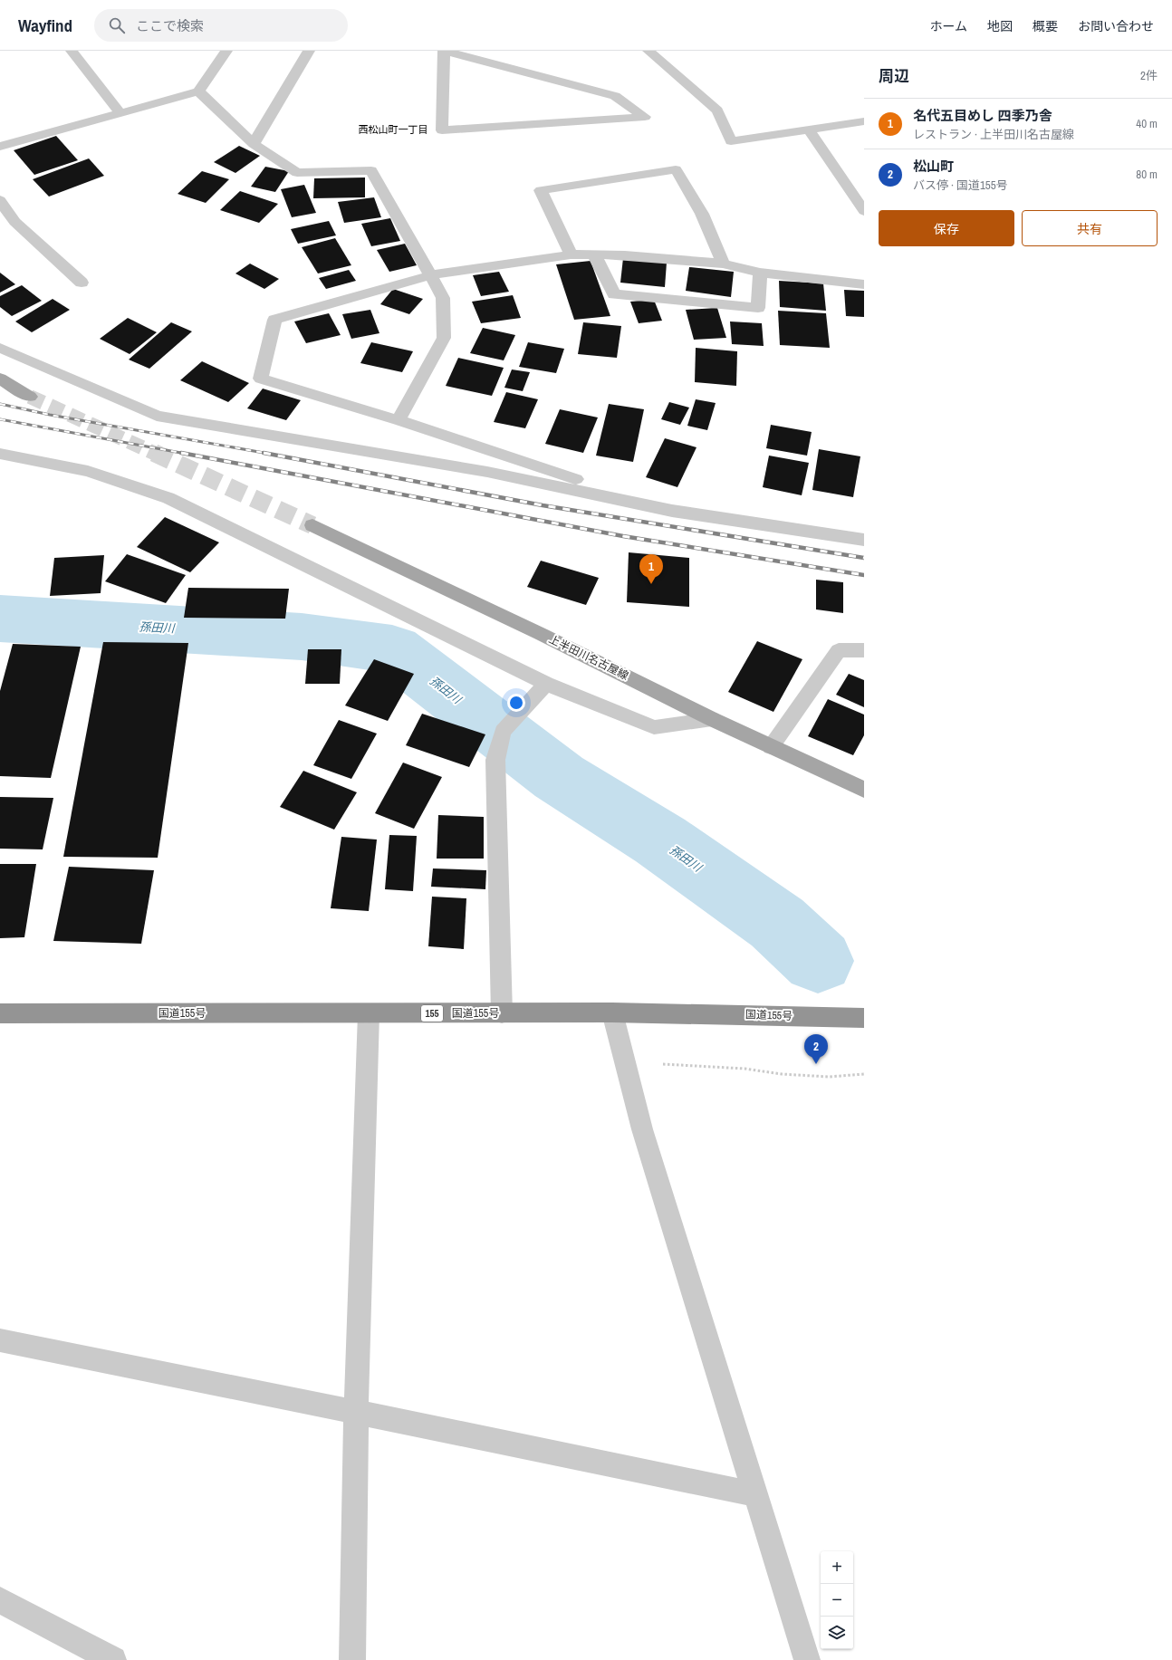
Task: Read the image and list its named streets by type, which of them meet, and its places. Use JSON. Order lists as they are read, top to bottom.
{
  "streets": {
    "highway": ["国道155号", "155"],
    "main road": ["上半田川名古屋線"]
  },
  "districts": ["西松山町一丁目"],
  "water": ["孫田川"],
  "page": {
    "header": "Wayfind",
    "search": "ここで検索",
    "nav": [
      "ホーム",
      "地図",
      "概要",
      "お問い合わせ"
    ],
    "heading": ["周辺", "2件"],
    "list": [
      {
        "mark": "1",
        "name": "名代五目めし 四季乃舎",
        "note": "レストラン · 上半田川名古屋線",
        "value": "40 m"
      },
      {
        "mark": "2",
        "name": "松山町",
        "note": "バス停 · 国道155号",
        "value": "80 m"
      }
    ],
    "buttons": ["保存", "共有"],
    "pins": ["1", "2"],
    "map_buttons": ["+", "−"]
  }
}
